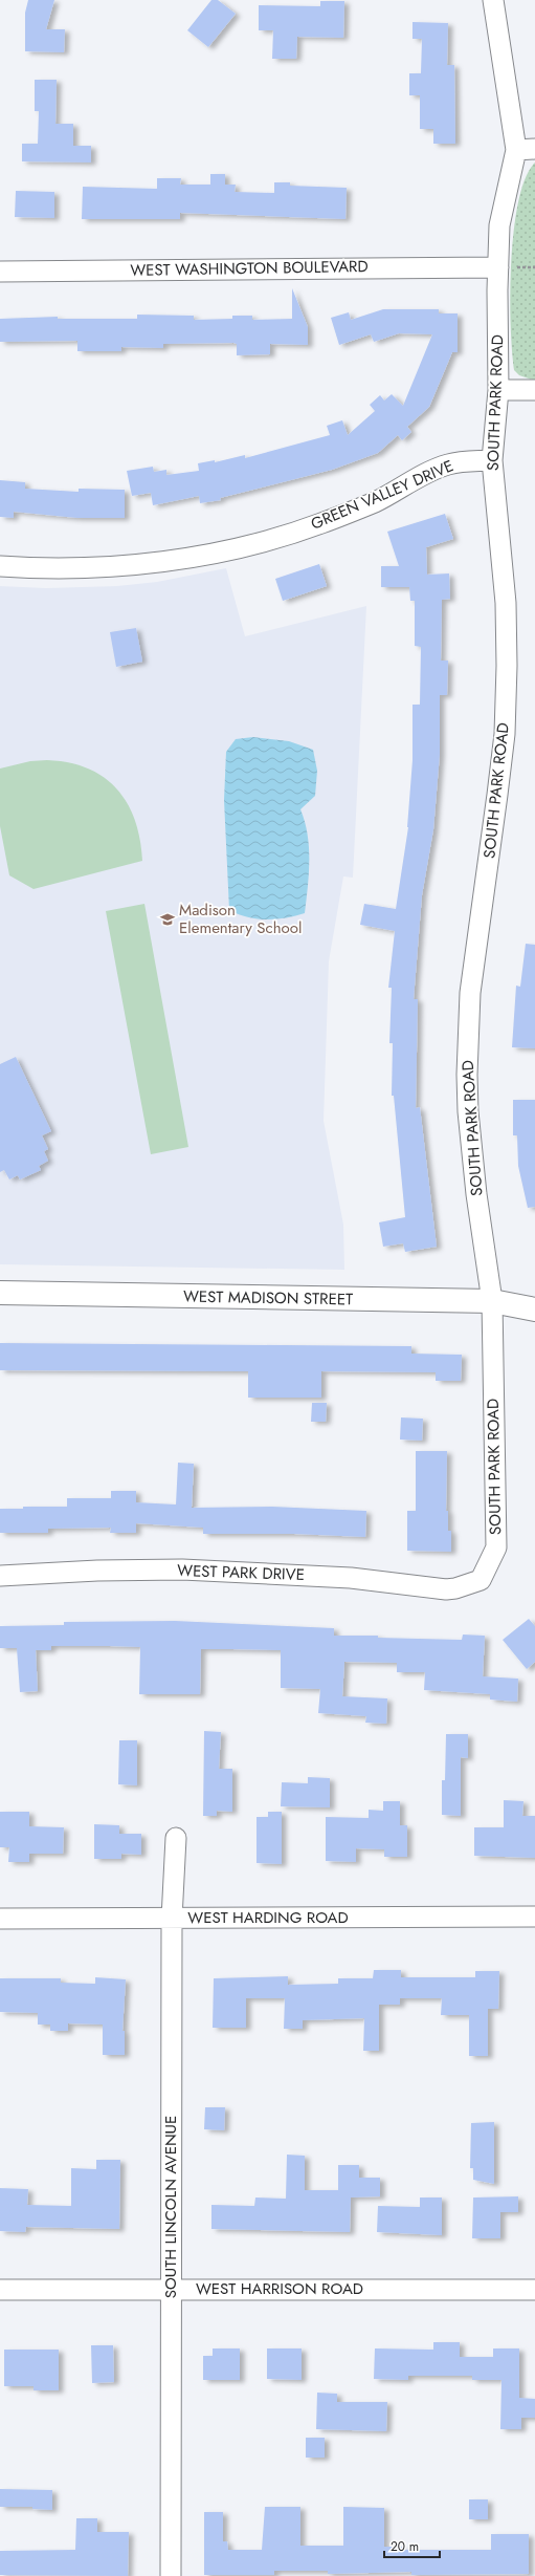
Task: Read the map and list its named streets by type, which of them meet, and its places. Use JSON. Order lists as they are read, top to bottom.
{
  "streets": {
    "street": [
      "WEST WASHINGTON BOULEVARD",
      "SOUTH PARK ROAD",
      "GREEN VALLEY DRIVE",
      "WEST MADISON STREET",
      "WEST PARK DRIVE",
      "WEST HARDING ROAD",
      "SOUTH LINCOLN AVENUE",
      "WEST HARRISON ROAD"
    ]
  },
  "crossings": [
    ["WEST WASHINGTON BOULEVARD", "SOUTH PARK ROAD"],
    ["SOUTH PARK ROAD", "GREEN VALLEY DRIVE"],
    ["SOUTH PARK ROAD", "WEST MADISON STREET"],
    ["SOUTH PARK ROAD", "WEST PARK DRIVE"],
    ["WEST HARDING ROAD", "SOUTH LINCOLN AVENUE"],
    ["SOUTH LINCOLN AVENUE", "WEST HARRISON ROAD"]
  ],
  "places": {
    "school or university": ["Madison Elementary School"]
  },
  "scale_bar": "20 m"
}
